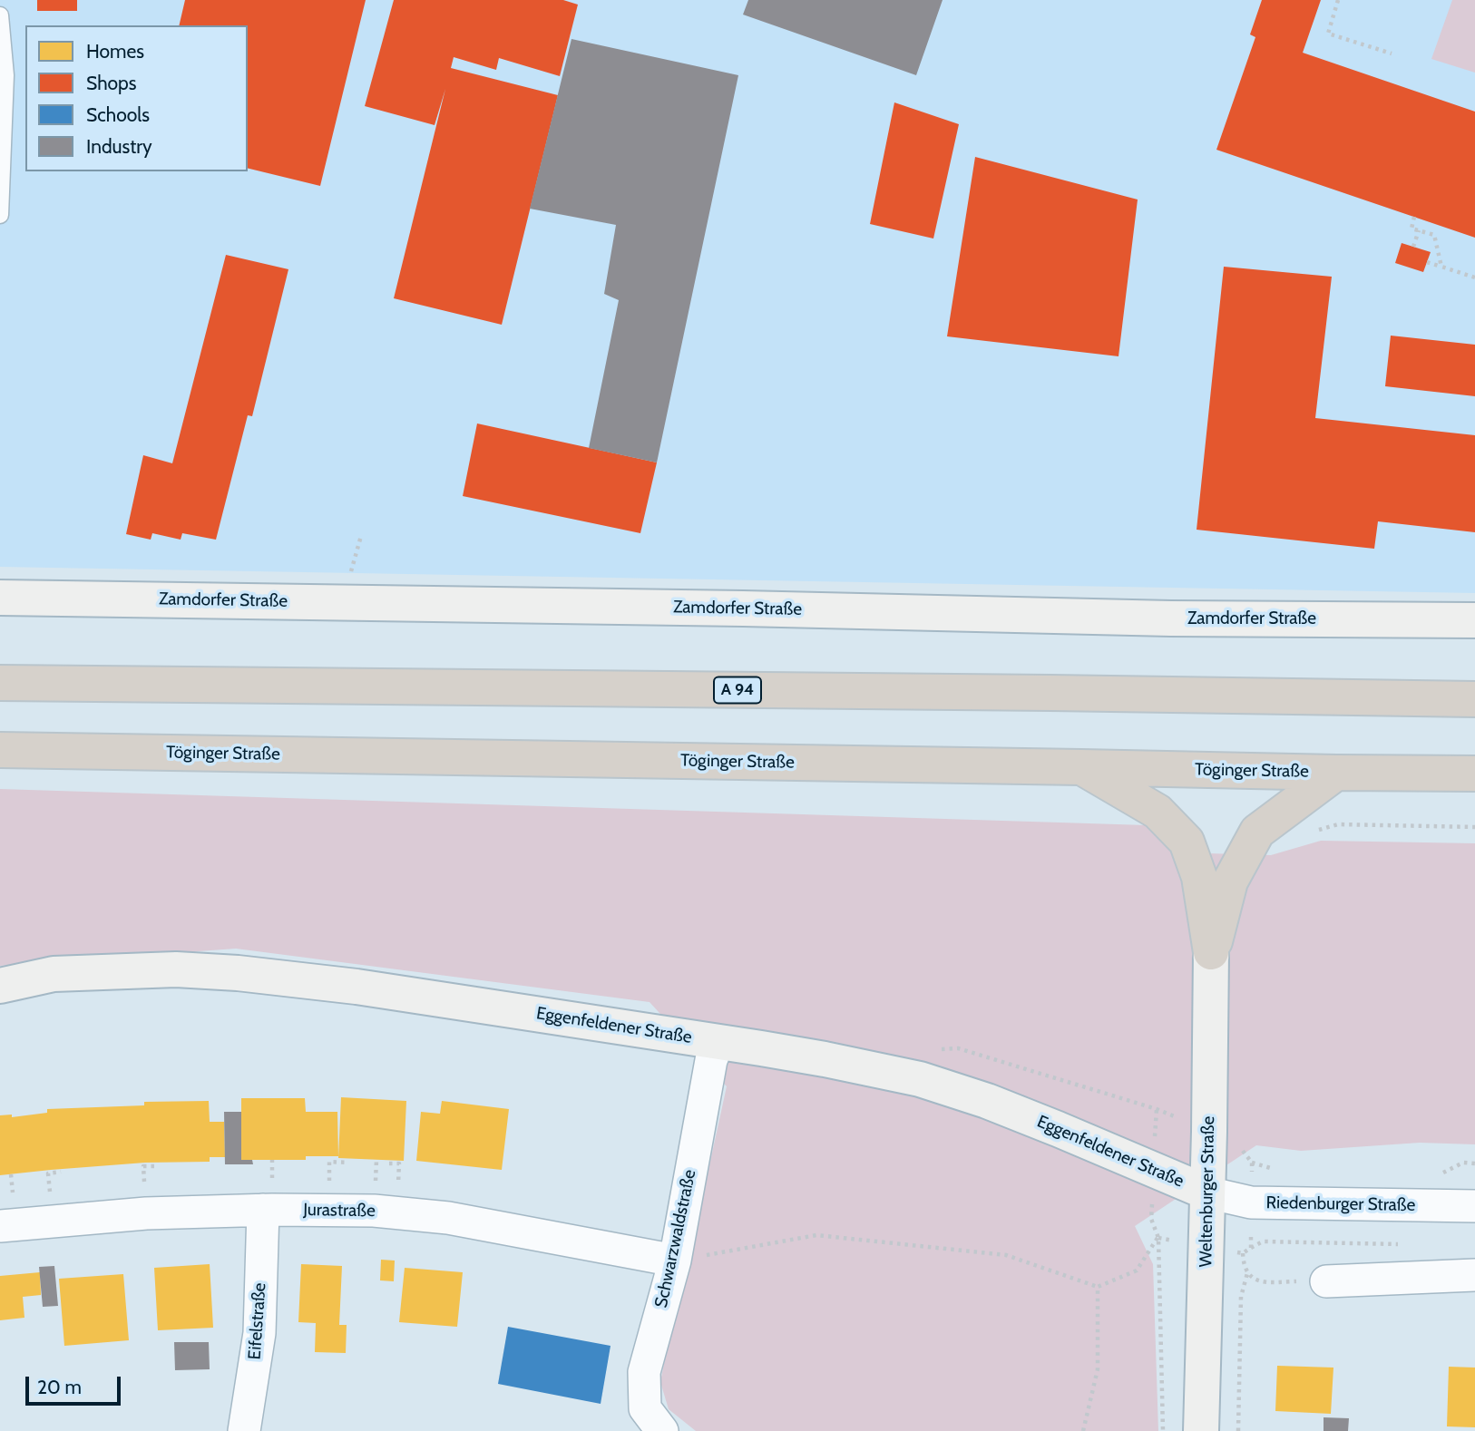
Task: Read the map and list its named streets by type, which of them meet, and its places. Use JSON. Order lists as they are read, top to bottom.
{
  "streets": {
    "highway": ["A 94", "Töginger Straße"],
    "street": [
      "Zamdorfer Straße",
      "Eggenfeldener Straße",
      "Weltenburger Straße",
      "Riedenburger Straße",
      "Jurastraße",
      "Schwarzwaldstraße",
      "Eifelstraße"
    ]
  },
  "crossings": [
    ["Eggenfeldener Straße", "Weltenburger Straße"],
    ["Eggenfeldener Straße", "Riedenburger Straße"],
    ["Eggenfeldener Straße", "Schwarzwaldstraße"],
    ["Weltenburger Straße", "Riedenburger Straße"],
    ["Jurastraße", "Schwarzwaldstraße"],
    ["Jurastraße", "Eifelstraße"]
  ],
  "legend": [
    "Homes",
    "Shops",
    "Schools",
    "Industry"
  ],
  "scale_bar": "20 m"
}
